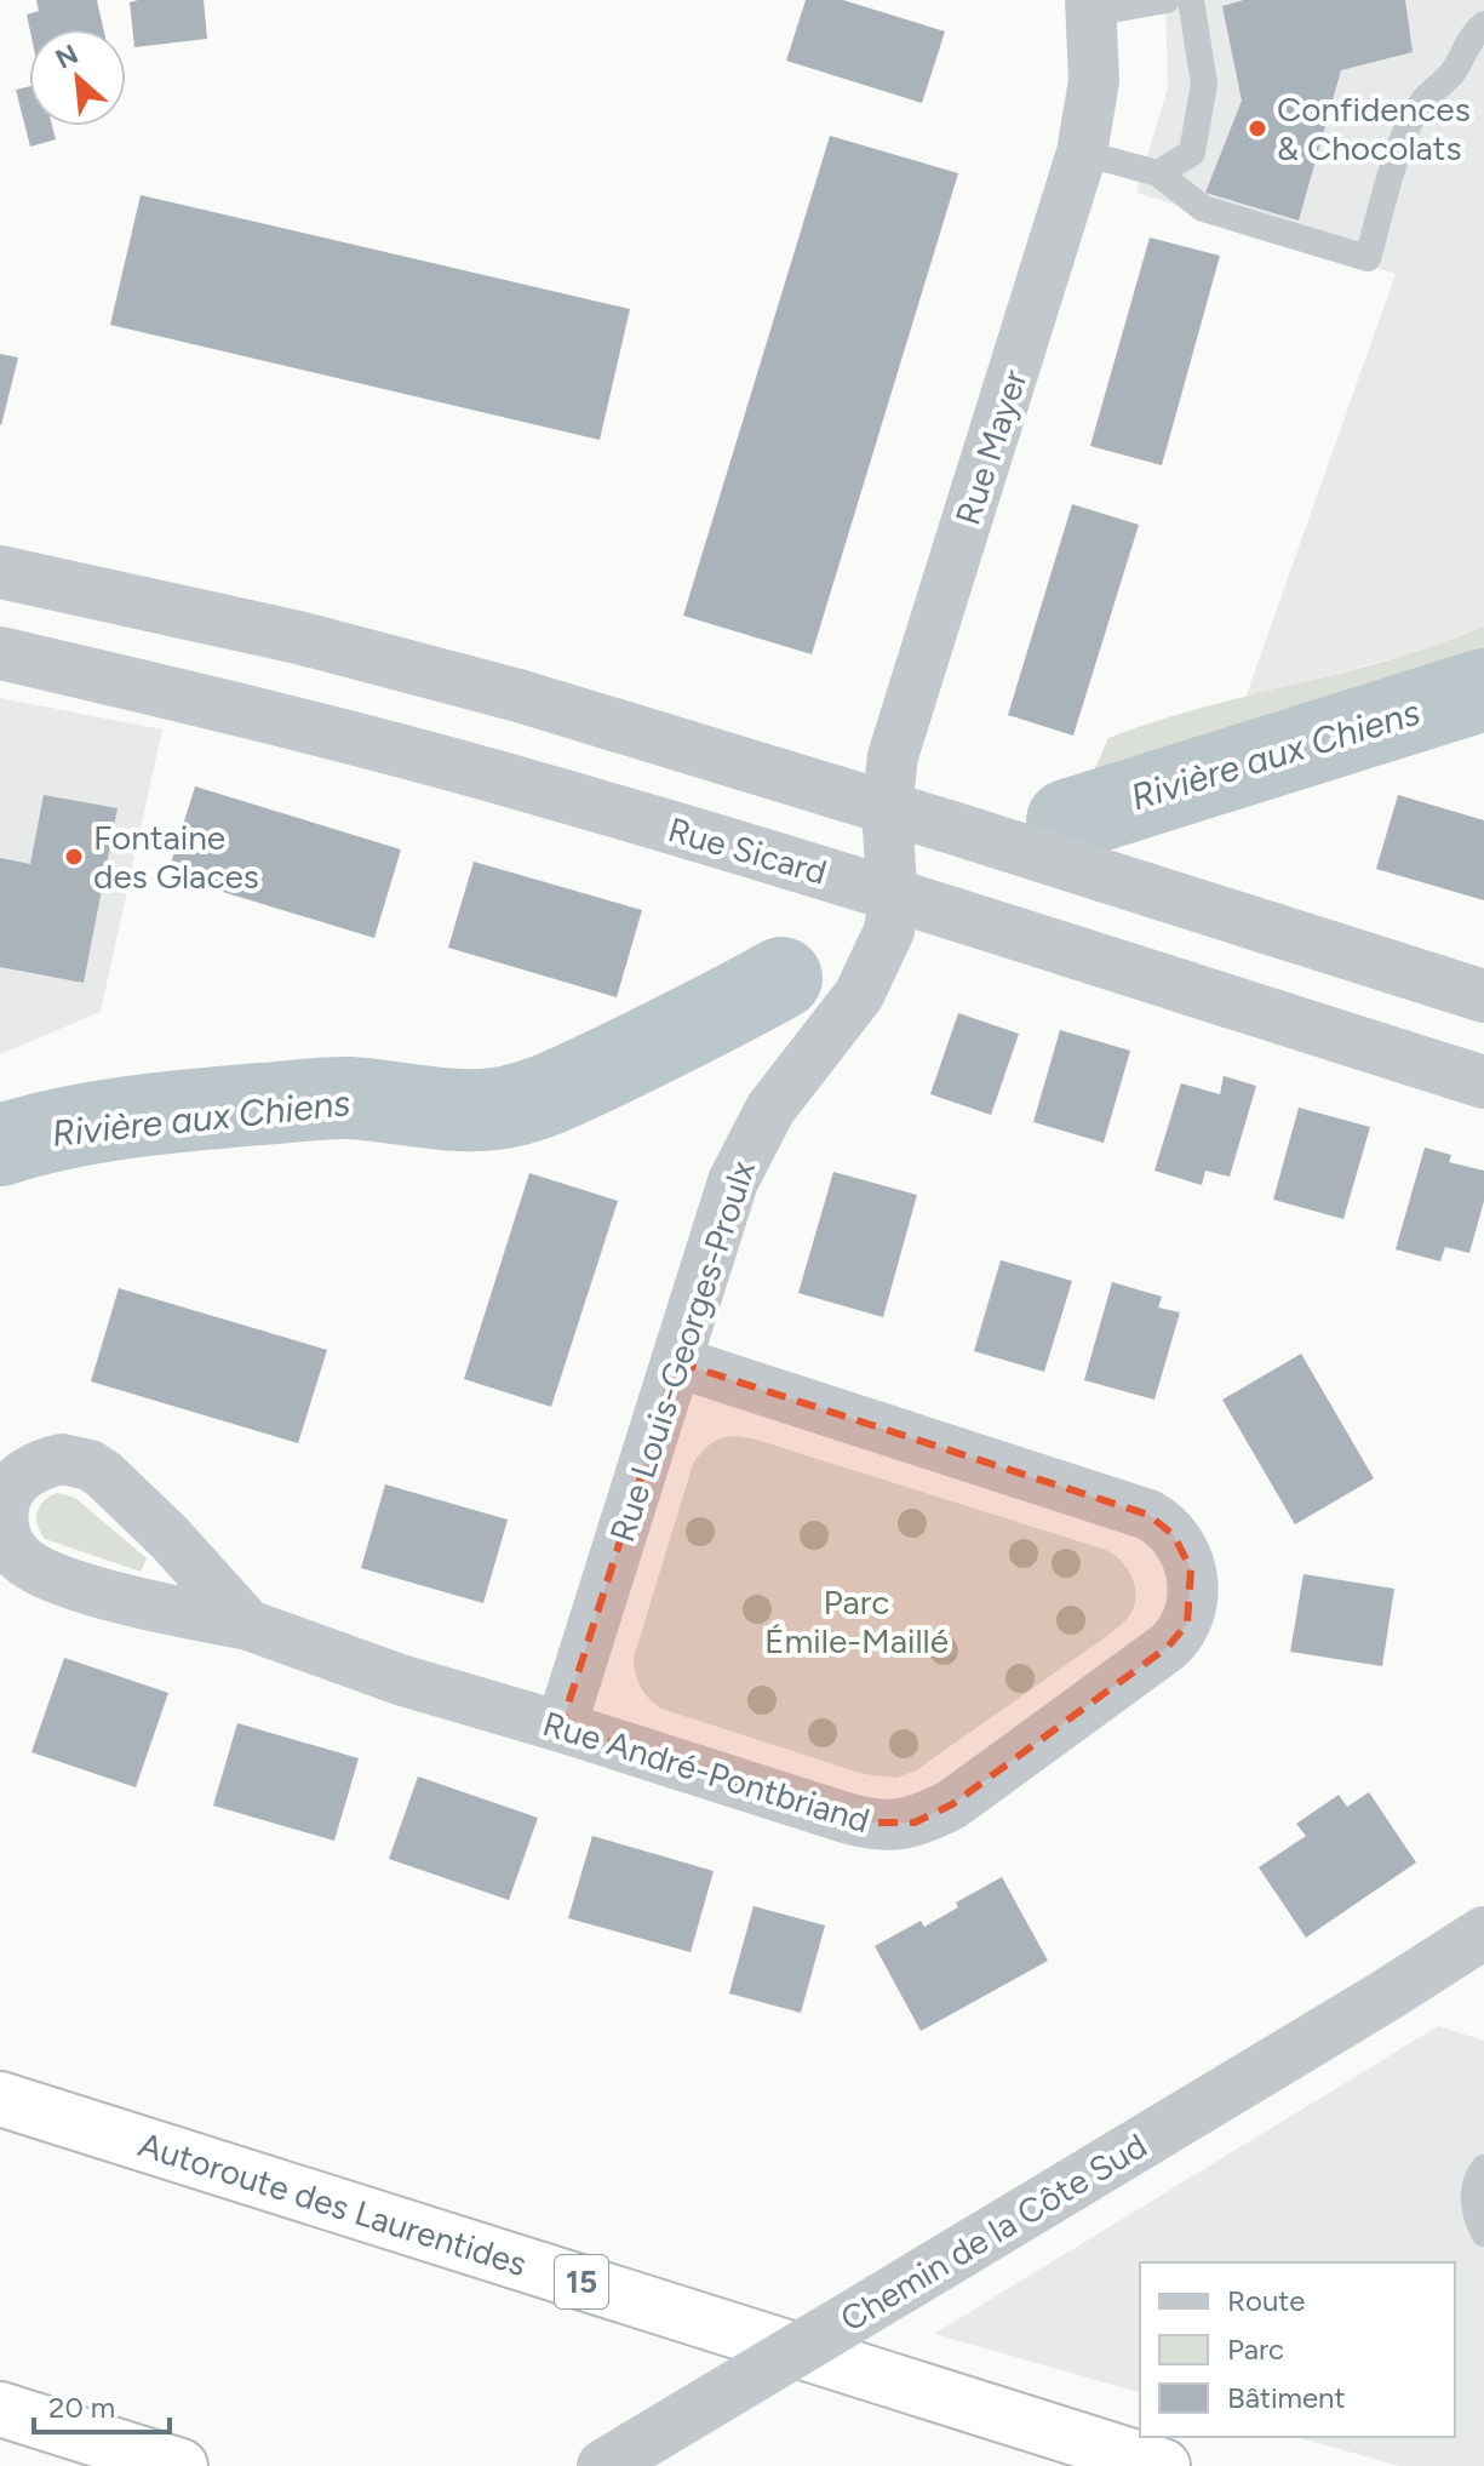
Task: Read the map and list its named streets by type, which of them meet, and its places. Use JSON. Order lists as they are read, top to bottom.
{
  "streets": {
    "highway": ["Autoroute des Laurentides", "15"],
    "street": [
      "Rue Mayer",
      "Rue Sicard",
      "Rue Louis-Georges-Proulx",
      "Rue André-Pontbriand",
      "Chemin de la Côte Sud"
    ]
  },
  "crossings": [
    ["Rue Mayer", "Rue Sicard"],
    ["Rue Mayer", "Rue Louis-Georges-Proulx"],
    ["Rue Sicard", "Rue Louis-Georges-Proulx"],
    ["Rue Louis-Georges-Proulx", "Rue André-Pontbriand"]
  ],
  "water": ["Rivière aux Chiens"],
  "parks": ["Parc Émile-Maillé"],
  "places": ["Confidences & Chocolats", "Fontaine des Glaces"],
  "legend": ["Route", "Parc", "Bâtiment"],
  "scale_bar": "20 m",
  "north": "top left"
}
